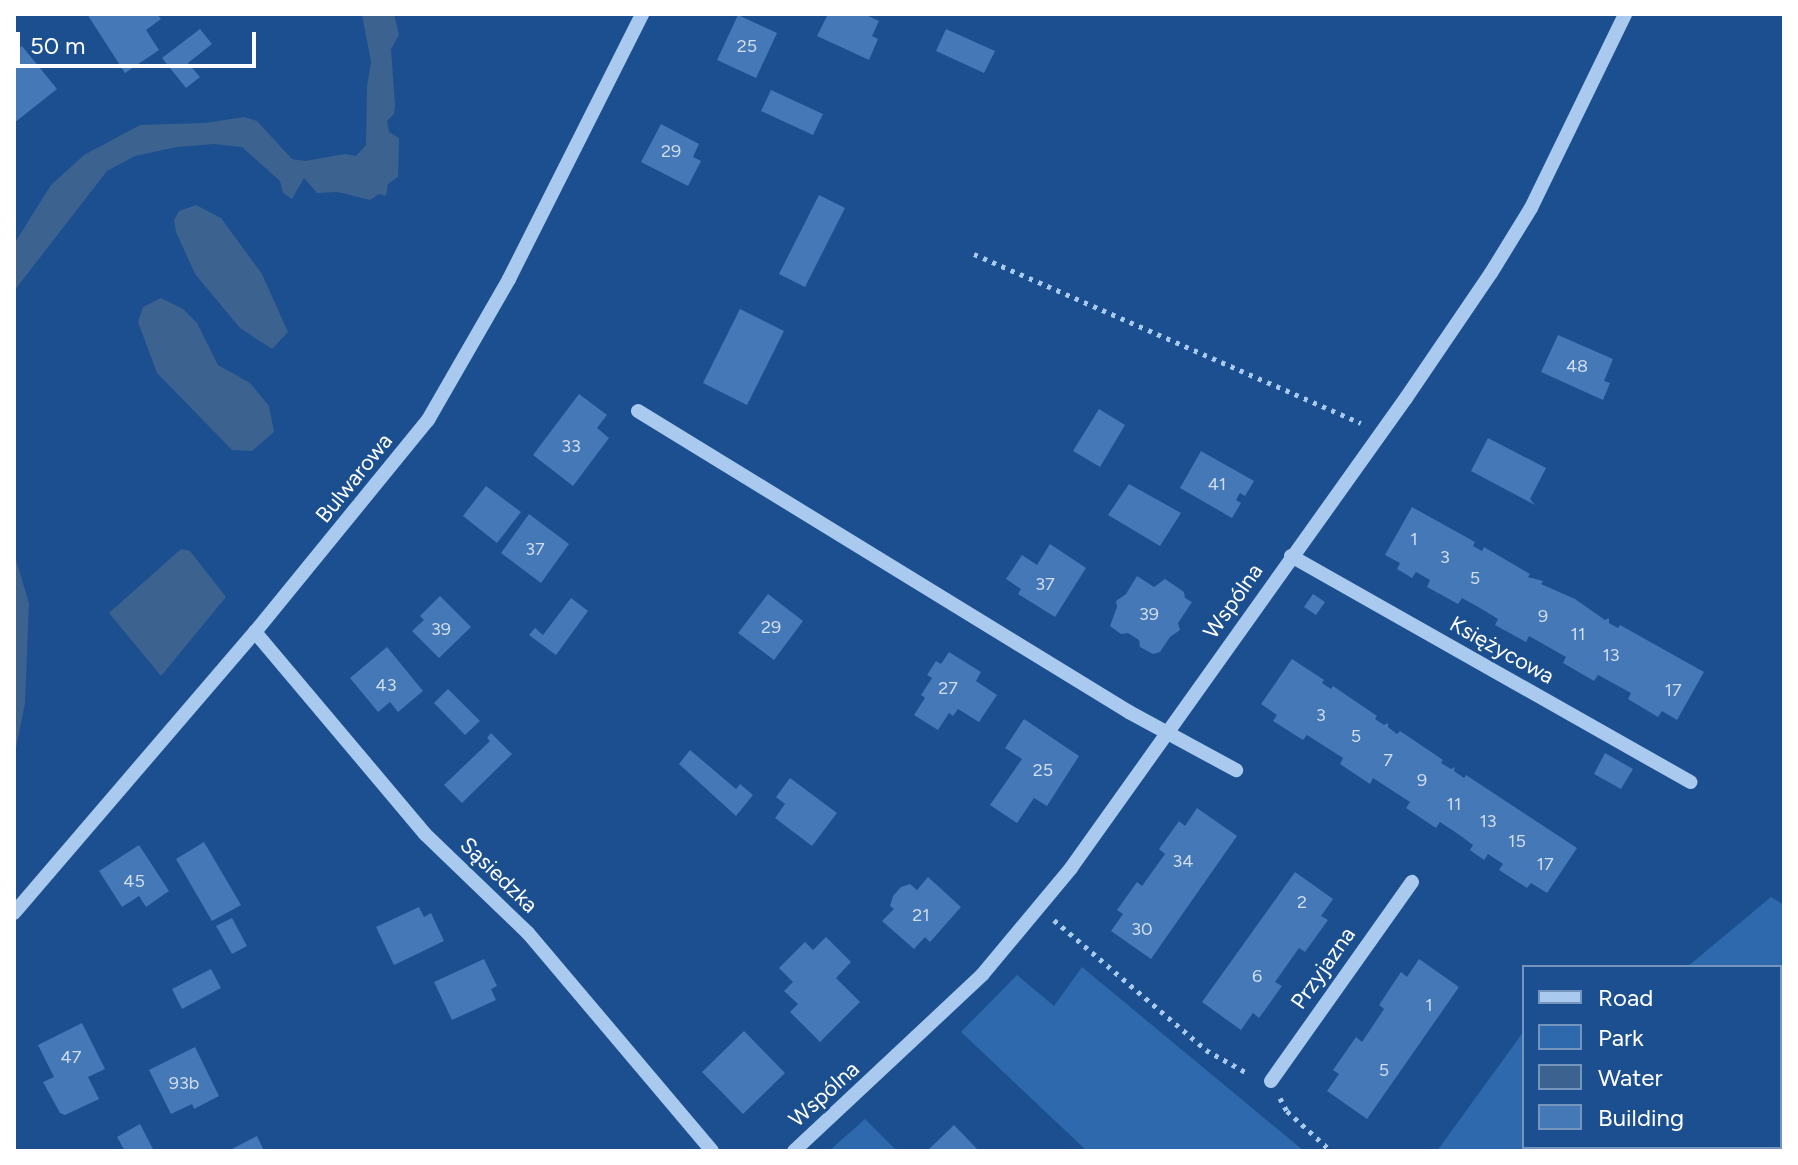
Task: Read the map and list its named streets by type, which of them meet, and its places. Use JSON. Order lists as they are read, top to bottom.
{
  "streets": {
    "street": [
      "Bulwarowa",
      "Wspólna",
      "Księżycowa",
      "Sąsiedzka",
      "Przyjazna"
    ]
  },
  "crossings": [
    ["Bulwarowa", "Sąsiedzka"],
    ["Wspólna", "Księżycowa"]
  ],
  "house_numbers": [
    "25",
    "29",
    "48",
    "33",
    "41",
    "1",
    "37",
    "3",
    "5",
    "37",
    "39",
    "9",
    "29",
    "39",
    "11",
    "13",
    "43",
    "27",
    "17",
    "3",
    "5",
    "7",
    "25",
    "9",
    "11",
    "13",
    "15",
    "34",
    "17",
    "45",
    "2",
    "21",
    "30",
    "6",
    "1",
    "47",
    "5",
    "93b"
  ],
  "legend": [
    "Road",
    "Park",
    "Water",
    "Building"
  ],
  "scale_bar": "50 m"
}
